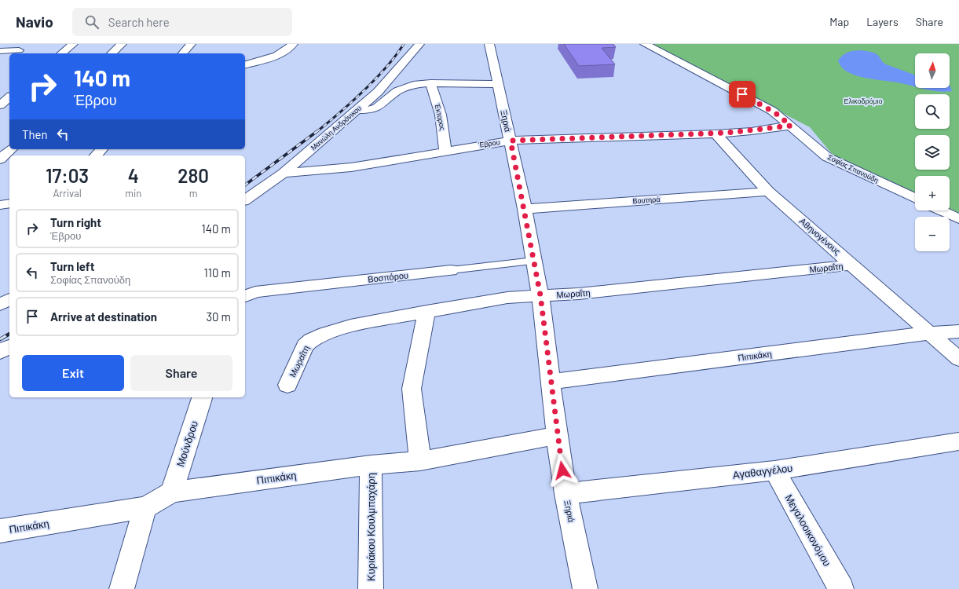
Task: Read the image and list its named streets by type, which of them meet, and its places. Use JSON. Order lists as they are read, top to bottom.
{
  "streets": {
    "street": [
      "Έκτορος",
      "Ξηριά",
      "Μανώλη Ανδρόνικου",
      "Έβρου",
      "Σοφίας Σπανούδη",
      "Βουτηρά",
      "Αθηνογένους",
      "Μωραΐτη",
      "Βοσπόρου",
      "Πιπικάκη",
      "Μούνδρου",
      "Αγαθαγγέλου",
      "Κυριάκου Κουλμπαχάρη",
      "Μεγαλοοικονόμου"
    ]
  },
  "crossings": [
    ["Έκτορος", "Έβρου"],
    ["Ξηριά", "Έβρου"],
    ["Ξηριά", "Βουτηρά"],
    ["Ξηριά", "Μωραΐτη"],
    ["Ξηριά", "Βοσπόρου"],
    ["Ξηριά", "Πιπικάκη"],
    ["Ξηριά", "Αγαθαγγέλου"],
    ["Μανώλη Ανδρόνικου", "Έβρου"],
    ["Έβρου", "Σοφίας Σπανούδη"],
    ["Έβρου", "Αθηνογένους"],
    ["Βουτηρά", "Αθηνογένους"],
    ["Αθηνογένους", "Μωραΐτη"],
    ["Αθηνογένους", "Πιπικάκη"],
    ["Πιπικάκη", "Μούνδρου"],
    ["Πιπικάκη", "Κυριάκου Κουλμπαχάρη"],
    ["Αγαθαγγέλου", "Μεγαλοοικονόμου"]
  ],
  "parks": ["Ελικοδρόμιο"],
  "north": "top",
  "page": {
    "header": "Navio",
    "search": "Search here",
    "nav": ["Map", "Layers", "Share"],
    "map_buttons": ["+", "−"],
    "turn": ["140 m", "Έβρου"],
    "then": "Then",
    "eta": [
      "17:03",
      "Arrival",
      "4",
      "min",
      "280",
      "m"
    ],
    "list": [
      {
        "name": "Turn right",
        "note": "Έβρου",
        "value": "140 m"
      },
      {
        "name": "Turn left",
        "note": "Σοφίας Σπανούδη",
        "value": "110 m"
      },
      {
        "name": "Arrive at destination",
        "value": "30 m"
      }
    ],
    "buttons": ["Exit", "Share"]
  }
}
